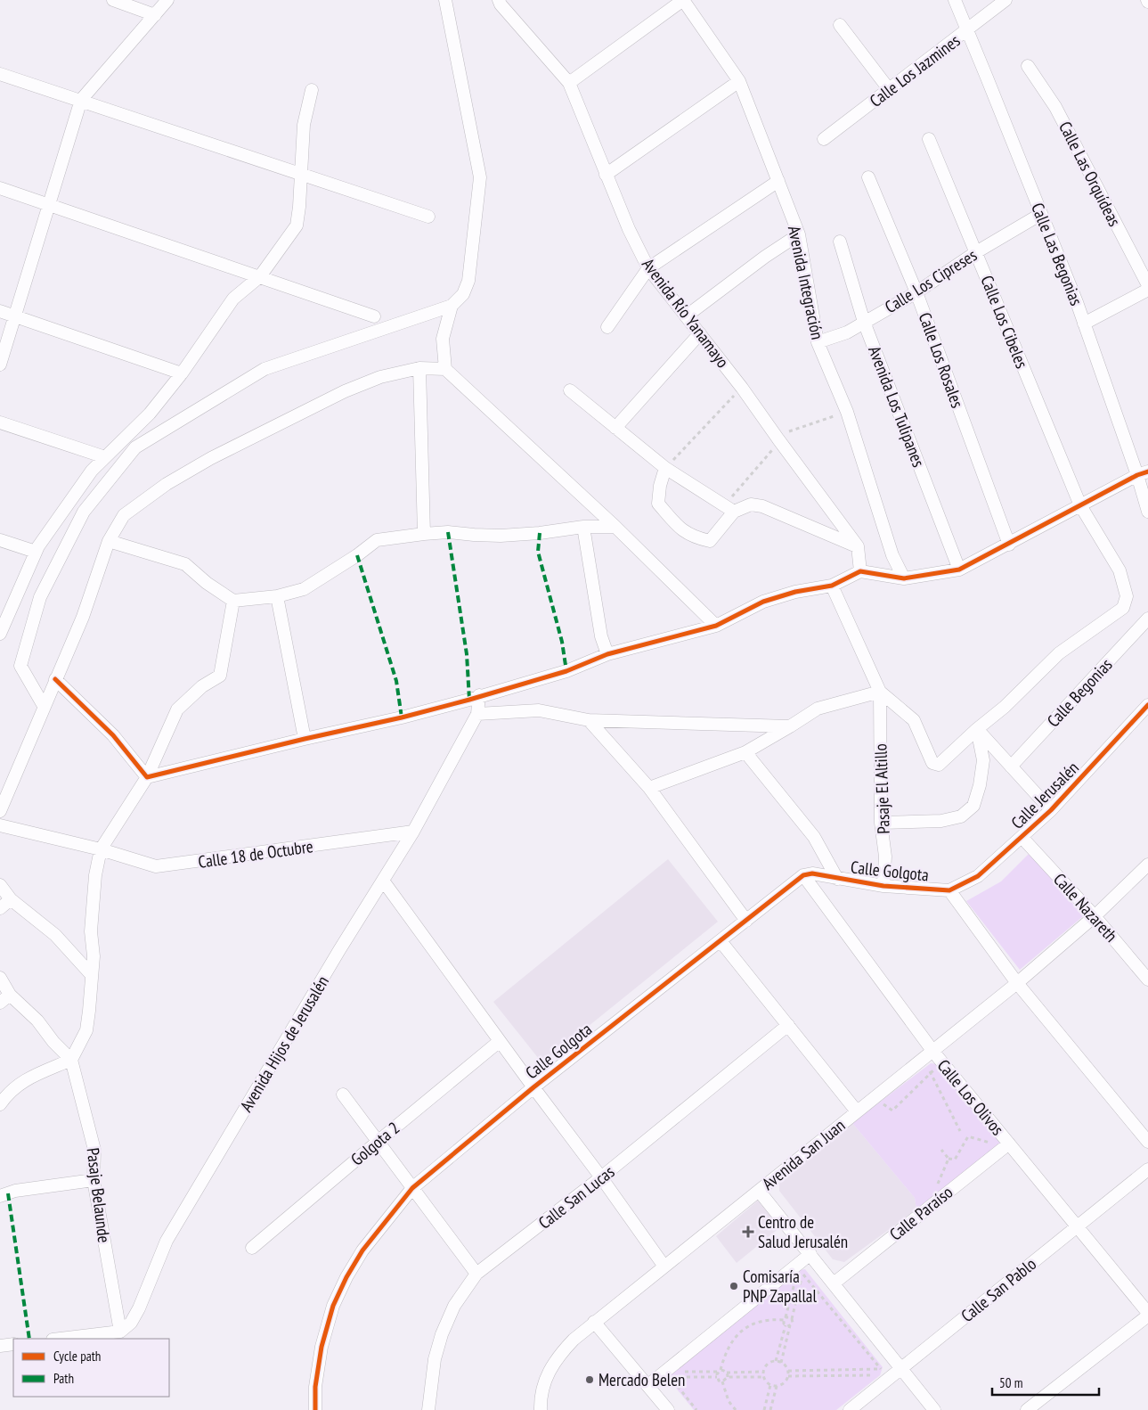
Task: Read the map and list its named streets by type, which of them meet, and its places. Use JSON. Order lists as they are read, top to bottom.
{
  "streets": {
    "street": [
      "Calle Los Jazmines",
      "Calle Las Orquídeas",
      "Calle Las Begonias",
      "Calle Los Cipreses",
      "Avenida Integración",
      "Avenida Río Yanamayo",
      "Calle Los Cibeles",
      "Calle Los Rosales",
      "Avenida Los Tulipanes",
      "Calle Begonias",
      "Pasaje El Altillo",
      "Calle Jerusalén",
      "Calle 18 de Octubre",
      "Calle Golgota",
      "Calle Nazareth",
      "Avenida Hijos de Jerusalén",
      "Calle Los Olivos",
      "Golgota 2",
      "Avenida San Juan",
      "Pasaje Belaunde",
      "Calle San Lucas",
      "Calle Paraíso",
      "Calle San Pablo"
    ]
  },
  "crossings": [
    ["Calle Los Jazmines", "Calle Las Begonias"],
    ["Calle Las Begonias", "Calle Los Cipreses"],
    ["Calle Los Cipreses", "Avenida Integración"],
    ["Calle Los Cipreses", "Calle Los Cibeles"],
    ["Calle Los Cipreses", "Calle Los Rosales"],
    ["Calle Los Cipreses", "Avenida Los Tulipanes"],
    ["Calle Los Cibeles", "Pasaje El Altillo"],
    ["Pasaje El Altillo", "Calle Golgota"],
    ["Calle Jerusalén", "Calle Golgota"],
    ["Calle Jerusalén", "Calle Nazareth"],
    ["Calle 18 de Octubre", "Avenida Hijos de Jerusalén"],
    ["Calle Golgota", "Calle Los Olivos"],
    ["Calle Nazareth", "Avenida San Juan"],
    ["Avenida Hijos de Jerusalén", "Pasaje Belaunde"],
    ["Calle Los Olivos", "Avenida San Juan"],
    ["Calle Los Olivos", "Calle Paraíso"],
    ["Calle Los Olivos", "Calle San Pablo"]
  ],
  "places": {
    "health": ["Centro de Salud Jerusalén"],
    "other": ["Comisaría PNP Zapallal", "Mercado Belen"]
  },
  "legend": ["Cycle path", "Path"],
  "scale_bar": "50 m"
}
